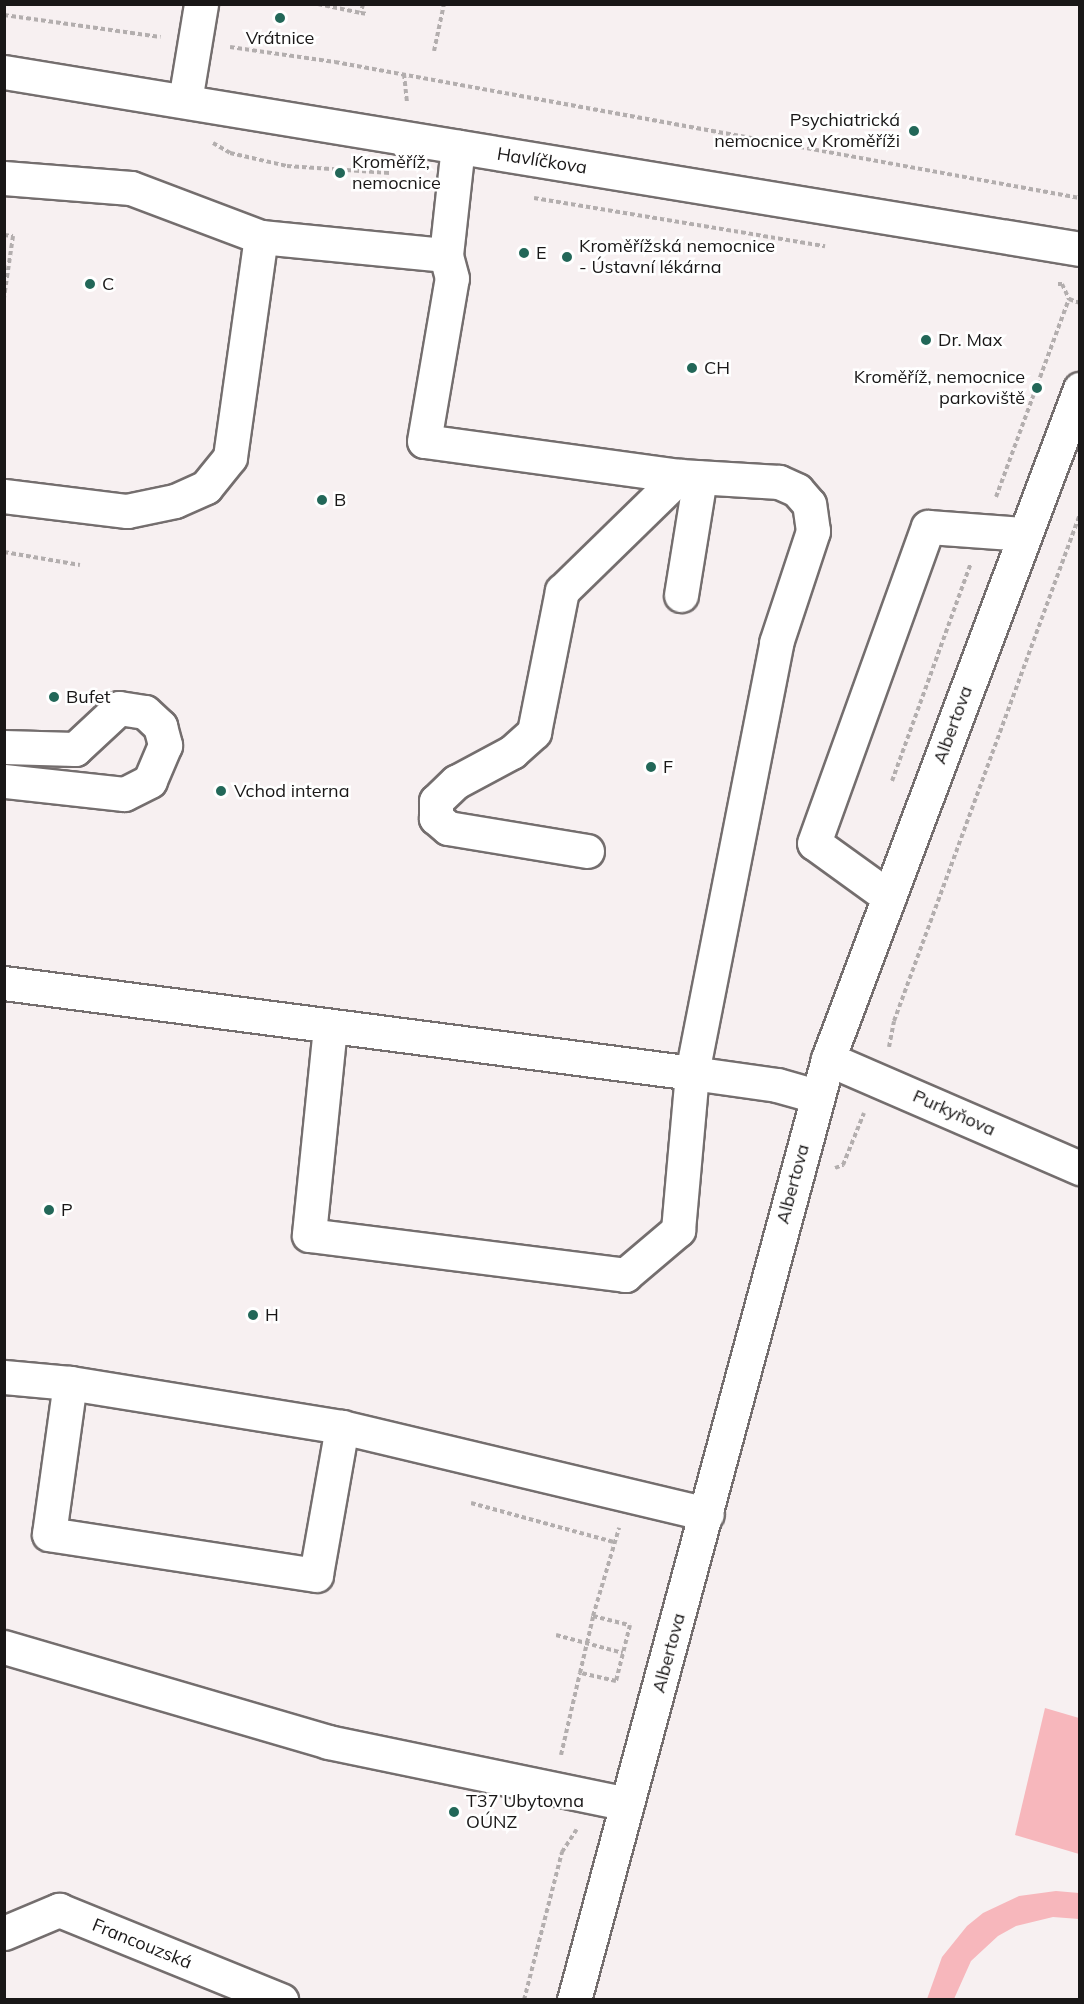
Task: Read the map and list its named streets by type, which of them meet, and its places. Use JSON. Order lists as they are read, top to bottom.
{
  "streets": {
    "street": [
      "Havlíčkova",
      "Albertova",
      "Purkyňova",
      "Francouzská"
    ]
  },
  "crossings": [
    ["Albertova", "Purkyňova"]
  ],
  "places": [
    "Vrátnice",
    "Psychiatrická nemocnice v Kroměříži",
    "Kroměříž, nemocnice",
    "E",
    "Kroměřížská nemocnice - Ústavní lékárna",
    "C",
    "Dr. Max",
    "CH",
    "Kroměříž, nemocnice parkoviště",
    "B",
    "Bufet",
    "F",
    "Vchod interna",
    "P",
    "H",
    "T37 Ubytovna OÚNZ"
  ]
}
